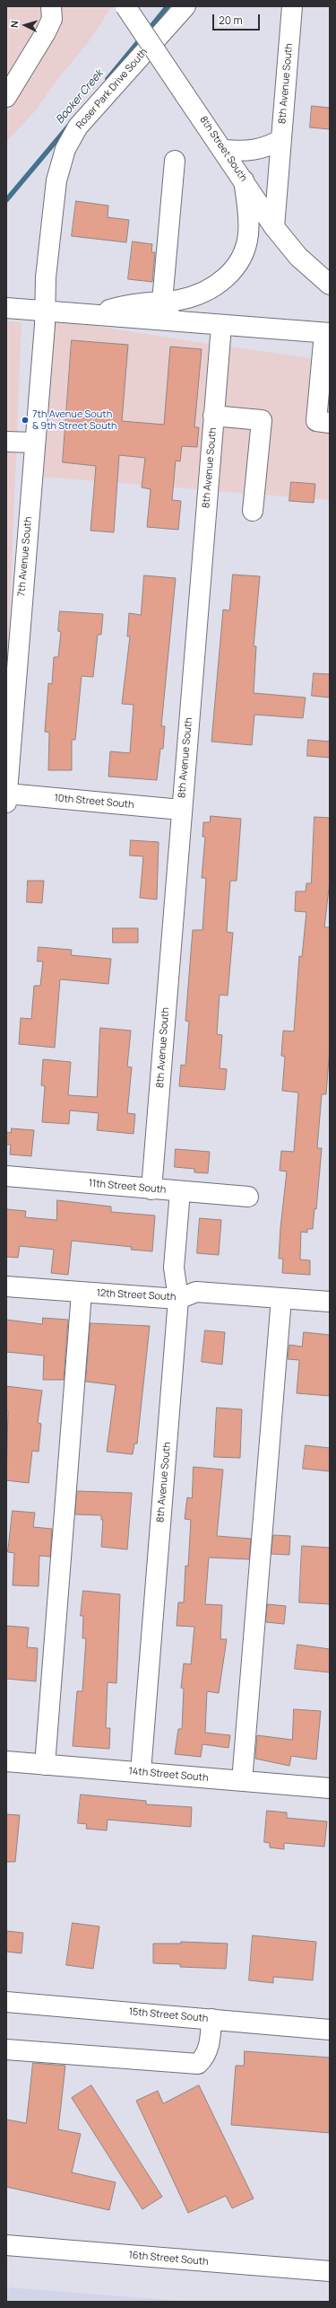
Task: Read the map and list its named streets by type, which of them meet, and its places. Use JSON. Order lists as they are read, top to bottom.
{
  "streets": {
    "street": [
      "8th Avenue South",
      "Roser Park Drive South",
      "8th Street South",
      "7th Avenue South",
      "10th Street South",
      "11th Street South",
      "12th Street South",
      "14th Street South",
      "15th Street South",
      "16th Street South"
    ]
  },
  "crossings": [
    ["8th Avenue South", "8th Street South"],
    ["8th Avenue South", "10th Street South"],
    ["8th Avenue South", "11th Street South"],
    ["8th Avenue South", "12th Street South"],
    ["8th Avenue South", "14th Street South"],
    ["Roser Park Drive South", "7th Avenue South"],
    ["7th Avenue South", "10th Street South"]
  ],
  "water": ["Booker Creek"],
  "places": ["7th Avenue South & 9th Street South"],
  "scale_bar": "20 m",
  "north": "left"
}
